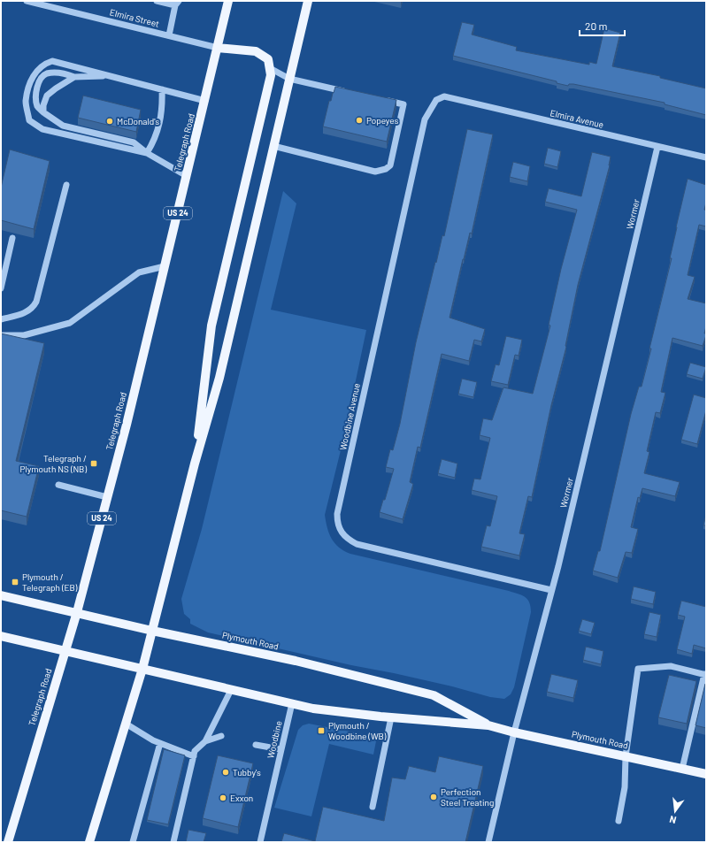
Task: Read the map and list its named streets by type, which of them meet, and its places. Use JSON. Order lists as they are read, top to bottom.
{
  "streets": {
    "main road": ["Telegraph Road", "US 24", "Plymouth Road"],
    "street": [
      "Elmira Street",
      "Elmira Avenue",
      "Wormer",
      "Woodbine Avenue",
      "Woodbine"
    ]
  },
  "crossings": [
    ["Elmira Street", "Telegraph Road"],
    ["Elmira Avenue", "Wormer"],
    ["Elmira Avenue", "Woodbine Avenue"],
    ["Telegraph Road", "Plymouth Road"],
    ["Wormer", "Woodbine Avenue"],
    ["Wormer", "Plymouth Road"],
    ["Plymouth Road", "Woodbine"]
  ],
  "places": {
    "other": [
      "Popeyes",
      "McDonald's",
      "Tubby's",
      "Perfection Steel Treating",
      "Exxon"
    ],
    "transit": ["Telegraph / Plymouth NS (NB)", "Plymouth / Telegraph (EB)", "Plymouth / Woodbine (WB)"]
  },
  "scale_bar": "20 m",
  "north": "bottom"
}
